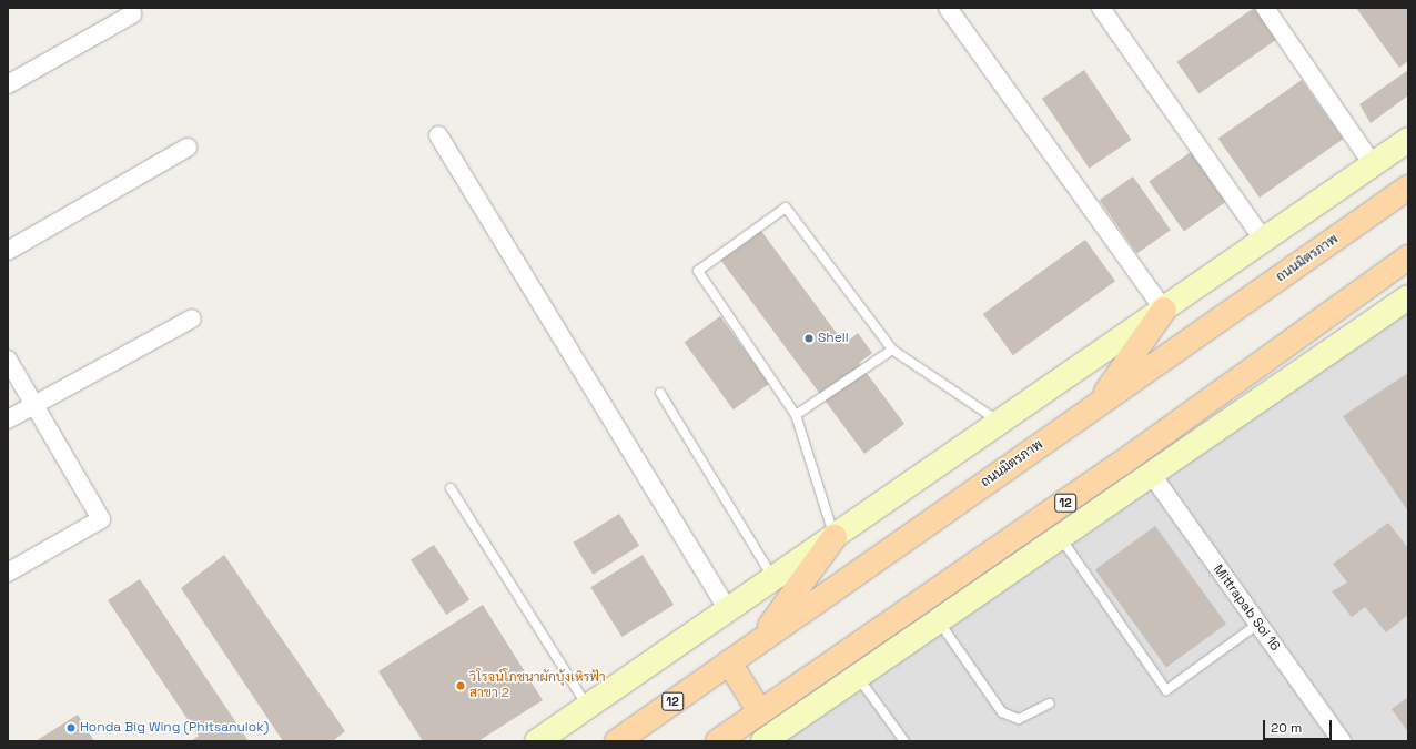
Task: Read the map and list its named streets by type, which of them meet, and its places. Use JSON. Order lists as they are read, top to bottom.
{
  "streets": {
    "main road": ["ถนนมิตรภาพ", "12"],
    "street": ["Mittrapab Soi 16"]
  },
  "places": ["Shell", "วิโรจน์โภชนาผักบุ้งเหิรฟ้า สาขา 2", "Honda Big Wing (Phitsanulok)"],
  "scale_bar": "20 m"
}
